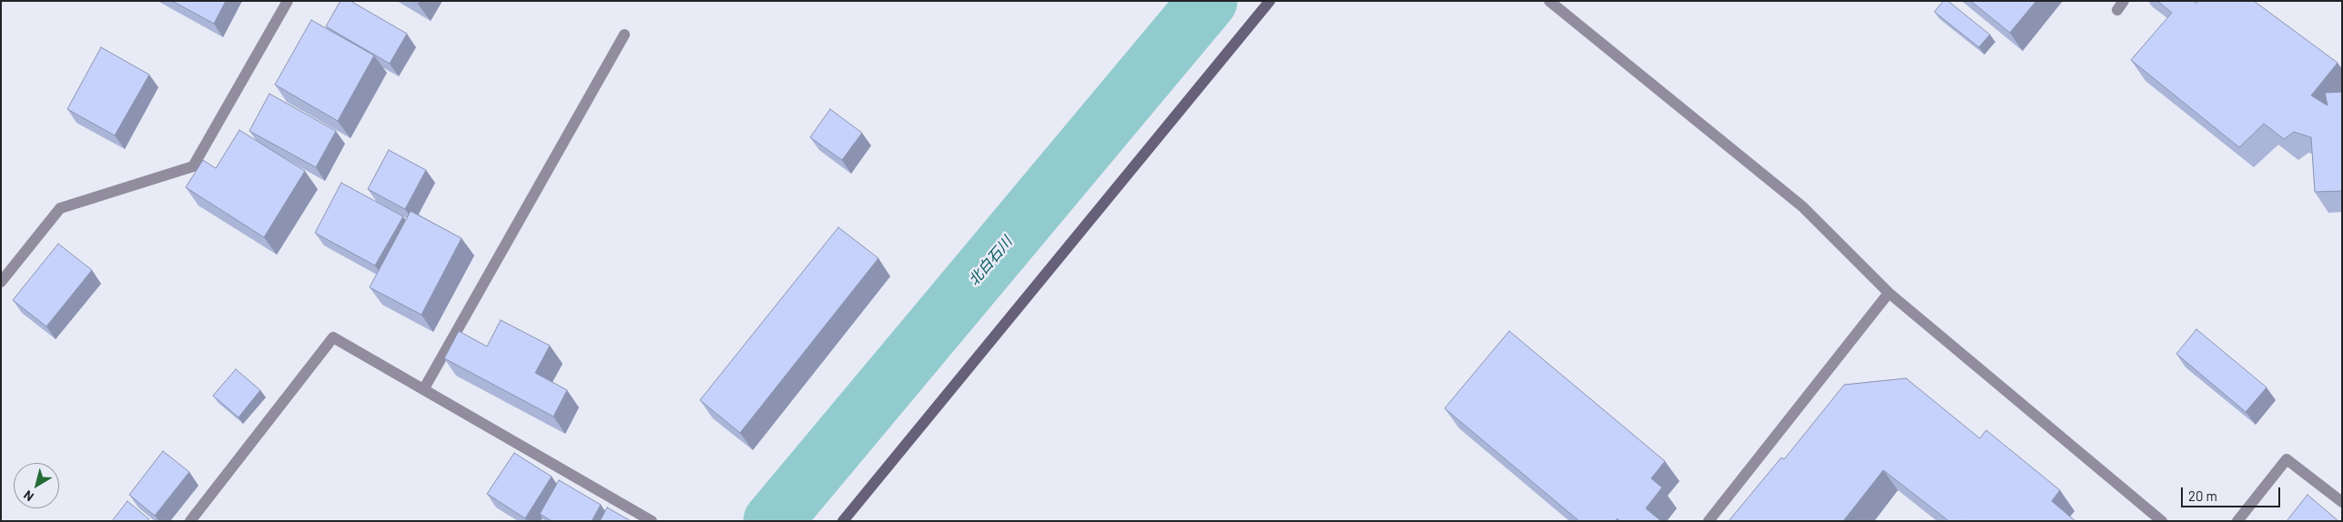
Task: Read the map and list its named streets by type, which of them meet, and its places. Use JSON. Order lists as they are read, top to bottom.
{
  "water": ["北白石川"],
  "scale_bar": "20 m",
  "north": "bottom left"
}
